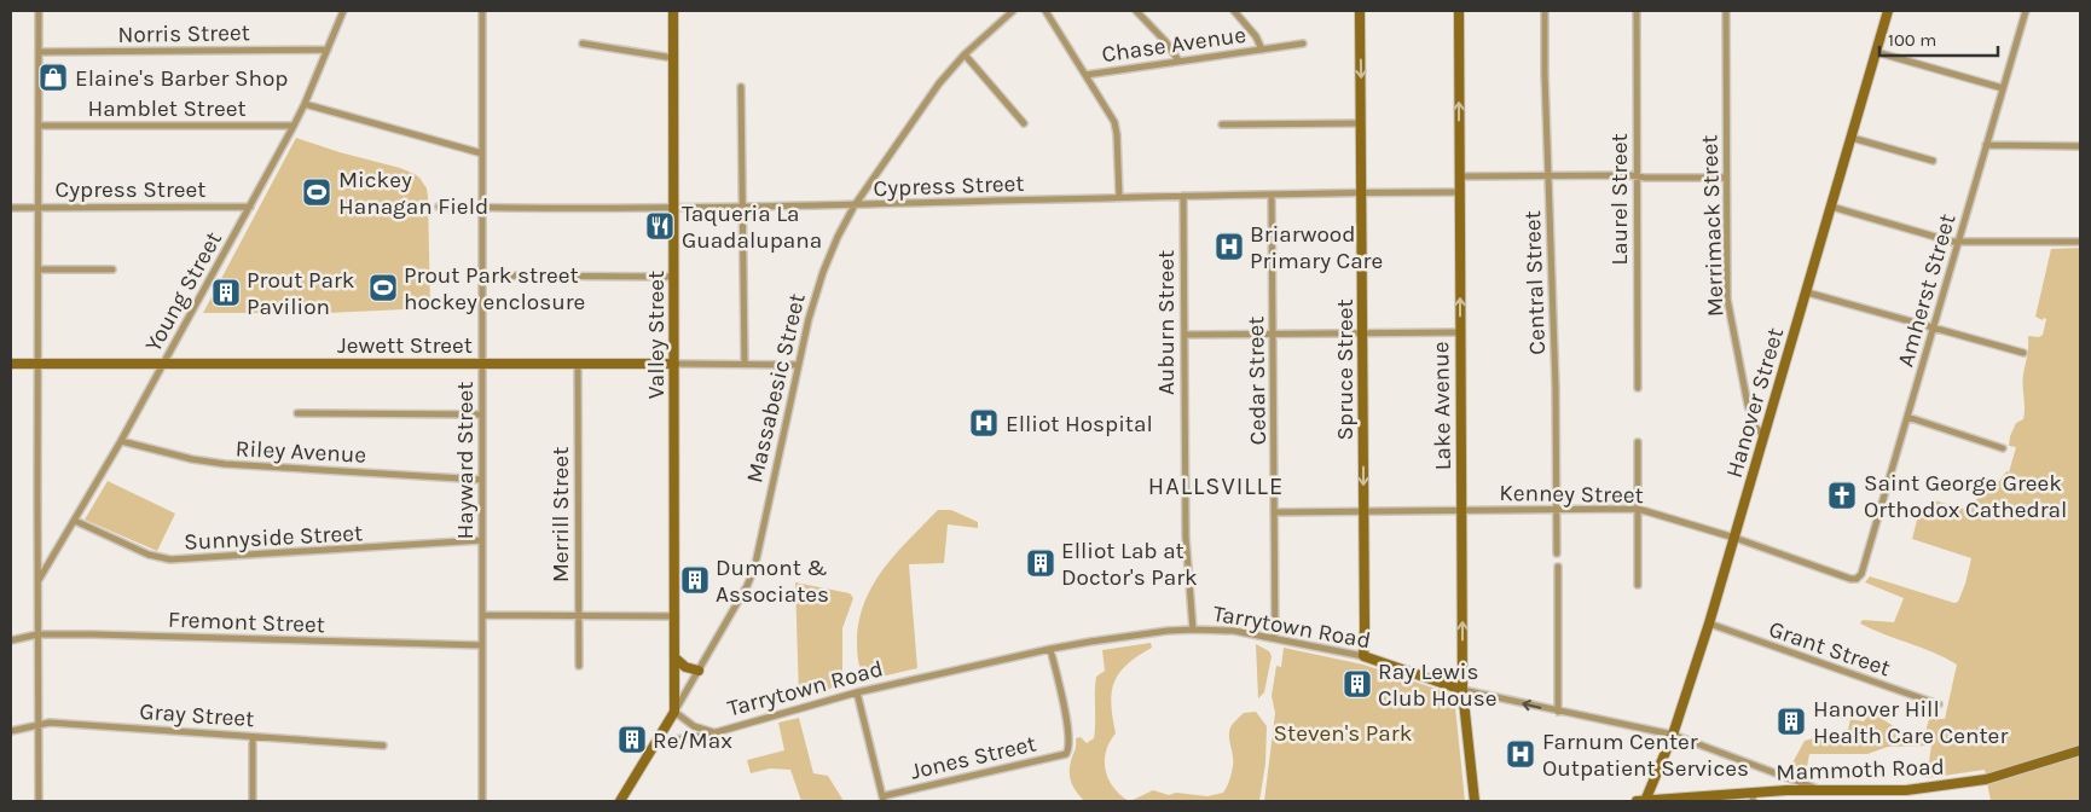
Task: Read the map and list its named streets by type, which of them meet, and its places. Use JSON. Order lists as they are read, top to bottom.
{
  "streets": {
    "street": [
      "Norris Street",
      "Chase Avenue",
      "Hamblet Street",
      "Cypress Street",
      "Laurel Street",
      "Merrimack Street",
      "Central Street",
      "Amherst Street",
      "Young Street",
      "Auburn Street",
      "Valley Street",
      "Jewett Street",
      "Spruce Street",
      "Cedar Street",
      "Massabesic Street",
      "Hanover Street",
      "Lake Avenue",
      "Riley Avenue",
      "Hayward Street",
      "Kenney Street",
      "Merrill Street",
      "Sunnyside Street",
      "Fremont Street",
      "Tarrytown Road",
      "Grant Street",
      "Gray Street",
      "Jones Street",
      "Mammoth Road"
    ]
  },
  "crossings": [
    ["Norris Street", "Young Street"],
    ["Hamblet Street", "Young Street"],
    ["Cypress Street", "Young Street"],
    ["Cypress Street", "Auburn Street"],
    ["Cypress Street", "Valley Street"],
    ["Cypress Street", "Spruce Street"],
    ["Cypress Street", "Cedar Street"],
    ["Cypress Street", "Massabesic Street"],
    ["Cypress Street", "Lake Avenue"],
    ["Cypress Street", "Hayward Street"],
    ["Merrimack Street", "Hanover Street"],
    ["Central Street", "Kenney Street"],
    ["Amherst Street", "Kenney Street"],
    ["Young Street", "Jewett Street"],
    ["Young Street", "Riley Avenue"],
    ["Young Street", "Sunnyside Street"],
    ["Auburn Street", "Tarrytown Road"],
    ["Valley Street", "Jewett Street"],
    ["Valley Street", "Massabesic Street"],
    ["Valley Street", "Tarrytown Road"],
    ["Jewett Street", "Massabesic Street"],
    ["Jewett Street", "Hayward Street"],
    ["Jewett Street", "Merrill Street"],
    ["Spruce Street", "Kenney Street"],
    ["Spruce Street", "Tarrytown Road"],
    ["Cedar Street", "Kenney Street"],
    ["Cedar Street", "Tarrytown Road"],
    ["Massabesic Street", "Tarrytown Road"],
    ["Hanover Street", "Kenney Street"],
    ["Hanover Street", "Tarrytown Road"],
    ["Hanover Street", "Grant Street"],
    ["Hanover Street", "Mammoth Road"],
    ["Lake Avenue", "Kenney Street"],
    ["Lake Avenue", "Tarrytown Road"],
    ["Riley Avenue", "Hayward Street"],
    ["Hayward Street", "Sunnyside Street"],
    ["Hayward Street", "Fremont Street"],
    ["Tarrytown Road", "Jones Street"],
    ["Tarrytown Road", "Mammoth Road"]
  ],
  "one_way": ["Spruce Street", "Lake Avenue"],
  "districts": ["HALLSVILLE"],
  "parks": ["Steven's Park"],
  "places": {
    "shop": ["Elaine's Barber Shop"],
    "sports": ["Mickey Hanagan Field", "Prout Park street hockey enclosure"],
    "restaurant": ["Taqueria La Guadalupana"],
    "hospital": ["Briarwood Primary Care", "Elliot Hospital", "Farnum Center Outpatient Services"],
    "building": [
      "Prout Park Pavilion",
      "Elliot Lab at Doctor's Park",
      "Dumont & Associates",
      "Ray Lewis Club House",
      "Hanover Hill Health Care Center",
      "Re/Max"
    ],
    "church": ["Saint George Greek Orthodox Cathedral"]
  },
  "scale_bar": "100 m"
}
